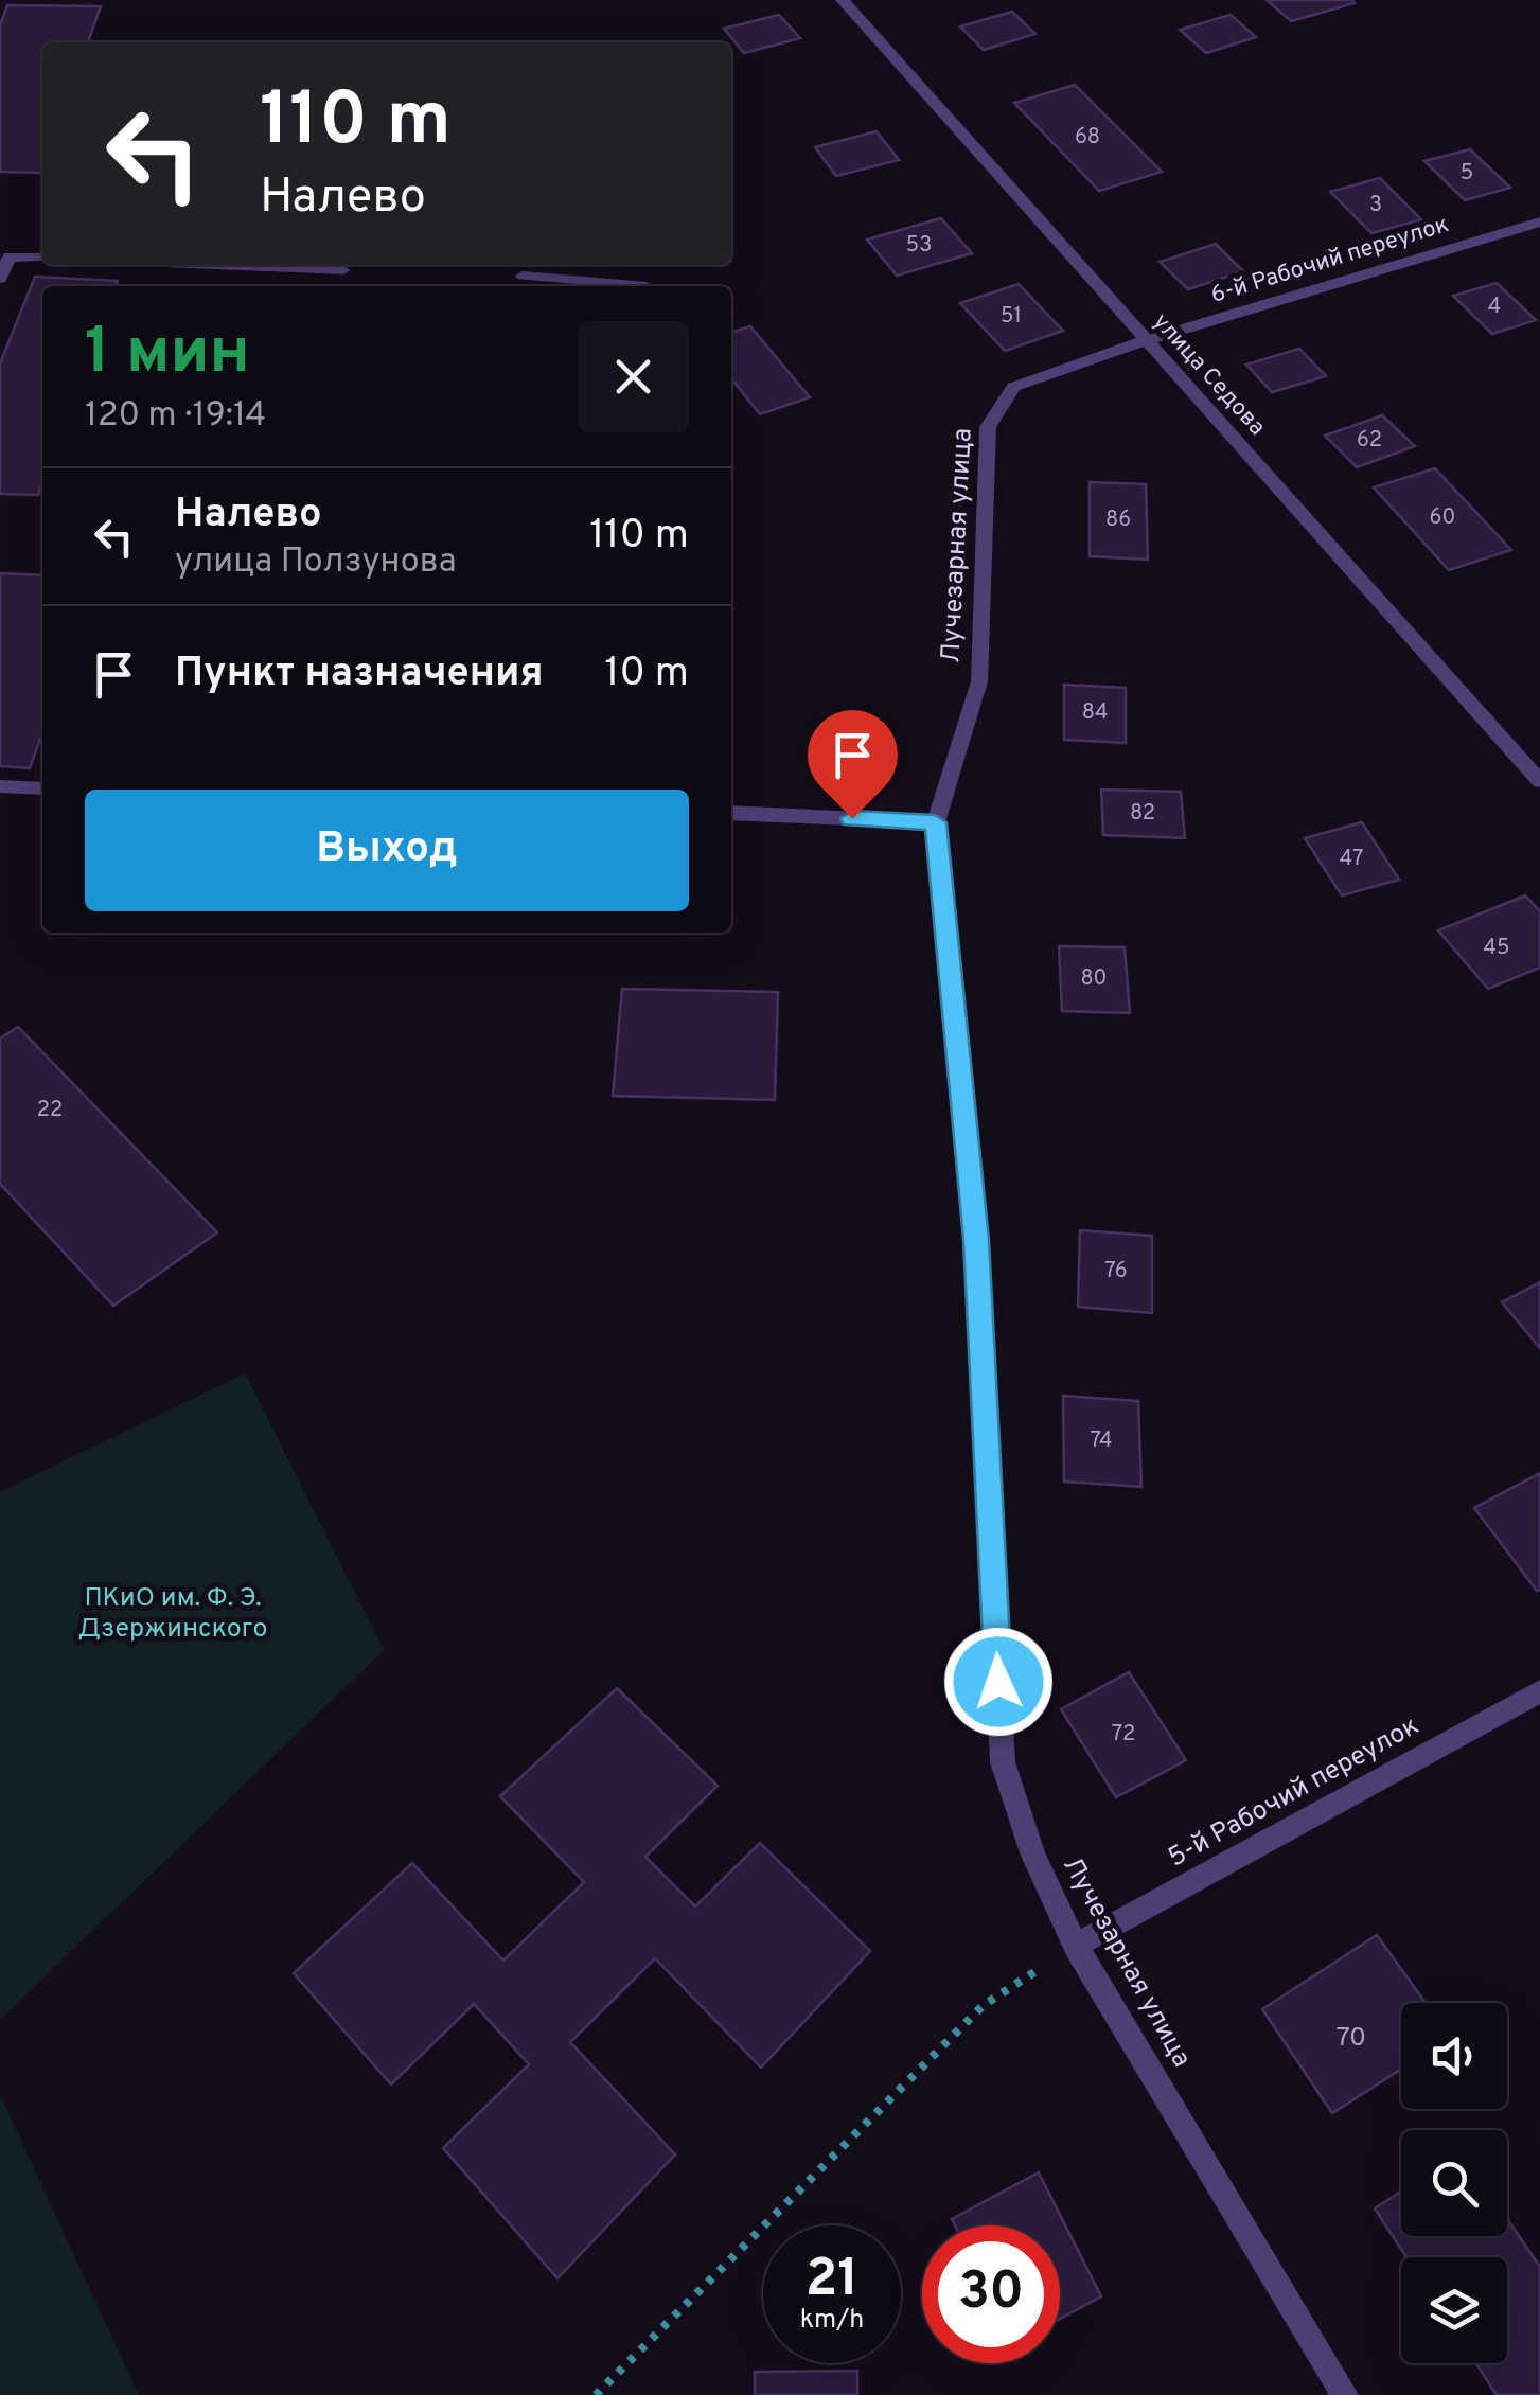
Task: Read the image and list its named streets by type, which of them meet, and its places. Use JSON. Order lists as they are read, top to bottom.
{
  "streets": {
    "street": [
      "6-й Рабочий переулок",
      "улица Седова",
      "Лучезарная улица",
      "5-й Рабочий переулок"
    ]
  },
  "crossings": [
    ["6-й Рабочий переулок", "улица Седова"],
    ["6-й Рабочий переулок", "Лучезарная улица"],
    ["Лучезарная улица", "5-й Рабочий переулок"]
  ],
  "parks": ["ПКиО им. Ф. Э. Дзержинского"],
  "house_numbers": [
    "68",
    "5",
    "3",
    "53",
    "4",
    "51",
    "62",
    "60",
    "86",
    "84",
    "82",
    "47",
    "45",
    "80",
    "22",
    "76",
    "74",
    "72",
    "70"
  ],
  "page": {
    "turn": ["110 m", "Налево"],
    "heading": ["1 мин", "120 m · 19:14"],
    "list": [
      {
        "name": "Налево",
        "note": "улица Ползунова",
        "value": "110 m"
      },
      {
        "name": "Пункт назначения",
        "value": "10 m"
      }
    ],
    "buttons": "Выход",
    "speed": "21 km/h",
    "limit": "30"
  }
}
